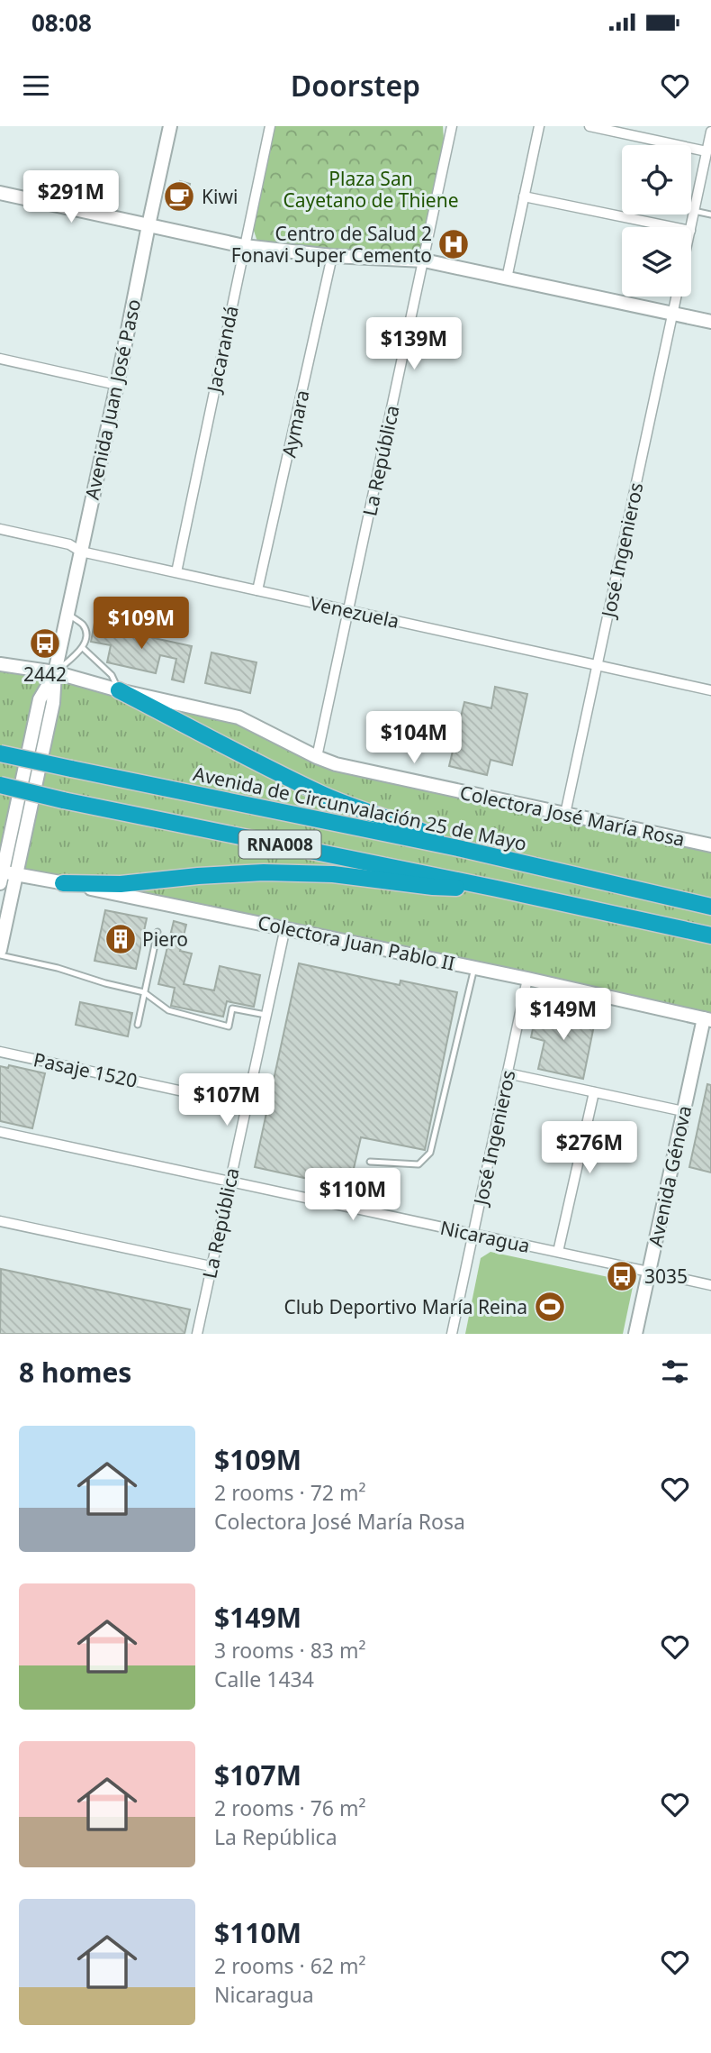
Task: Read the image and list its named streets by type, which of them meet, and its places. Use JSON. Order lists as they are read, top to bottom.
{
  "streets": {
    "highway": ["Avenida de Circunvalación 25 de Mayo", "RNA008"],
    "main road": [
      "Avenida Juan José Paso",
      "Colectora José María Rosa",
      "Colectora Juan Pablo II",
      "Avenida Génova"
    ],
    "street": [
      "Jacarandá",
      "Aymara",
      "La República",
      "José Ingenieros",
      "Venezuela",
      "Pasaje 1520",
      "Nicaragua"
    ]
  },
  "crossings": [
    ["Jacarandá", "Venezuela"],
    ["Avenida Juan José Paso", "Venezuela"],
    ["Avenida Juan José Paso", "Colectora José María Rosa"],
    ["Avenida Juan José Paso", "Colectora Juan Pablo II"],
    ["Aymara", "Venezuela"],
    ["La República", "Venezuela"],
    ["La República", "Colectora José María Rosa"],
    ["La República", "Colectora Juan Pablo II"],
    ["La República", "Pasaje 1520"],
    ["La República", "Nicaragua"],
    ["José Ingenieros", "Venezuela"],
    ["José Ingenieros", "Colectora José María Rosa"],
    ["José Ingenieros", "Colectora Juan Pablo II"],
    ["José Ingenieros", "Nicaragua"],
    ["Colectora Juan Pablo II", "Avenida Génova"],
    ["Avenida Génova", "Nicaragua"]
  ],
  "parks": ["Plaza San Cayetano de Thiene"],
  "places": {
    "cafe": ["Kiwi"],
    "hospital": ["Centro de Salud 2 Fonavi Super Cemento"],
    "bus stop": ["2442", "3035"],
    "building": ["Piero"],
    "sports": ["Club Deportivo María Reina"]
  },
  "page": {
    "status": "08:08",
    "header": "Doorstep",
    "price": [
      "$291M",
      "$139M",
      "$109M",
      "$104M",
      "$149M",
      "$107M",
      "$276M",
      "$110M"
    ],
    "heading": "8 homes",
    "list": [
      {
        "name": "$109M",
        "note": "2 rooms · 72 m² · Colectora José María Rosa"
      },
      {
        "name": "$149M",
        "note": "3 rooms · 83 m² · Calle 1434"
      },
      {
        "name": "$107M",
        "note": "2 rooms · 76 m² · La República"
      },
      {
        "name": "$110M",
        "note": "2 rooms · 62 m² · Nicaragua"
      }
    ]
  }
}
